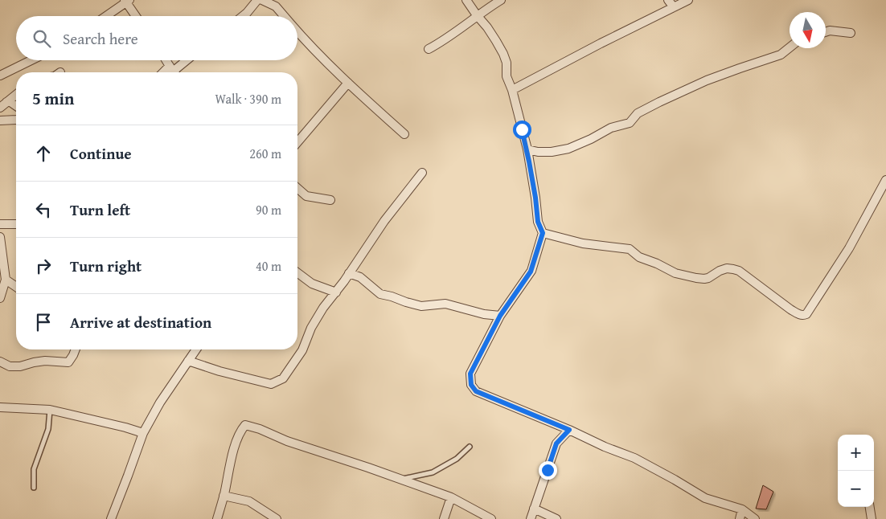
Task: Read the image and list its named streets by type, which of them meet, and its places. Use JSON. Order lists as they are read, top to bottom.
{
  "north": "bottom",
  "page": {
    "search": "Search here",
    "heading": ["5 min", "Walk · 390 m"],
    "list": [
      ["Continue", "260 m"],
      ["Turn left", "90 m"],
      ["Turn right", "40 m"],
      "Arrive at destination"
    ],
    "map_buttons": ["+", "−"]
  }
}
